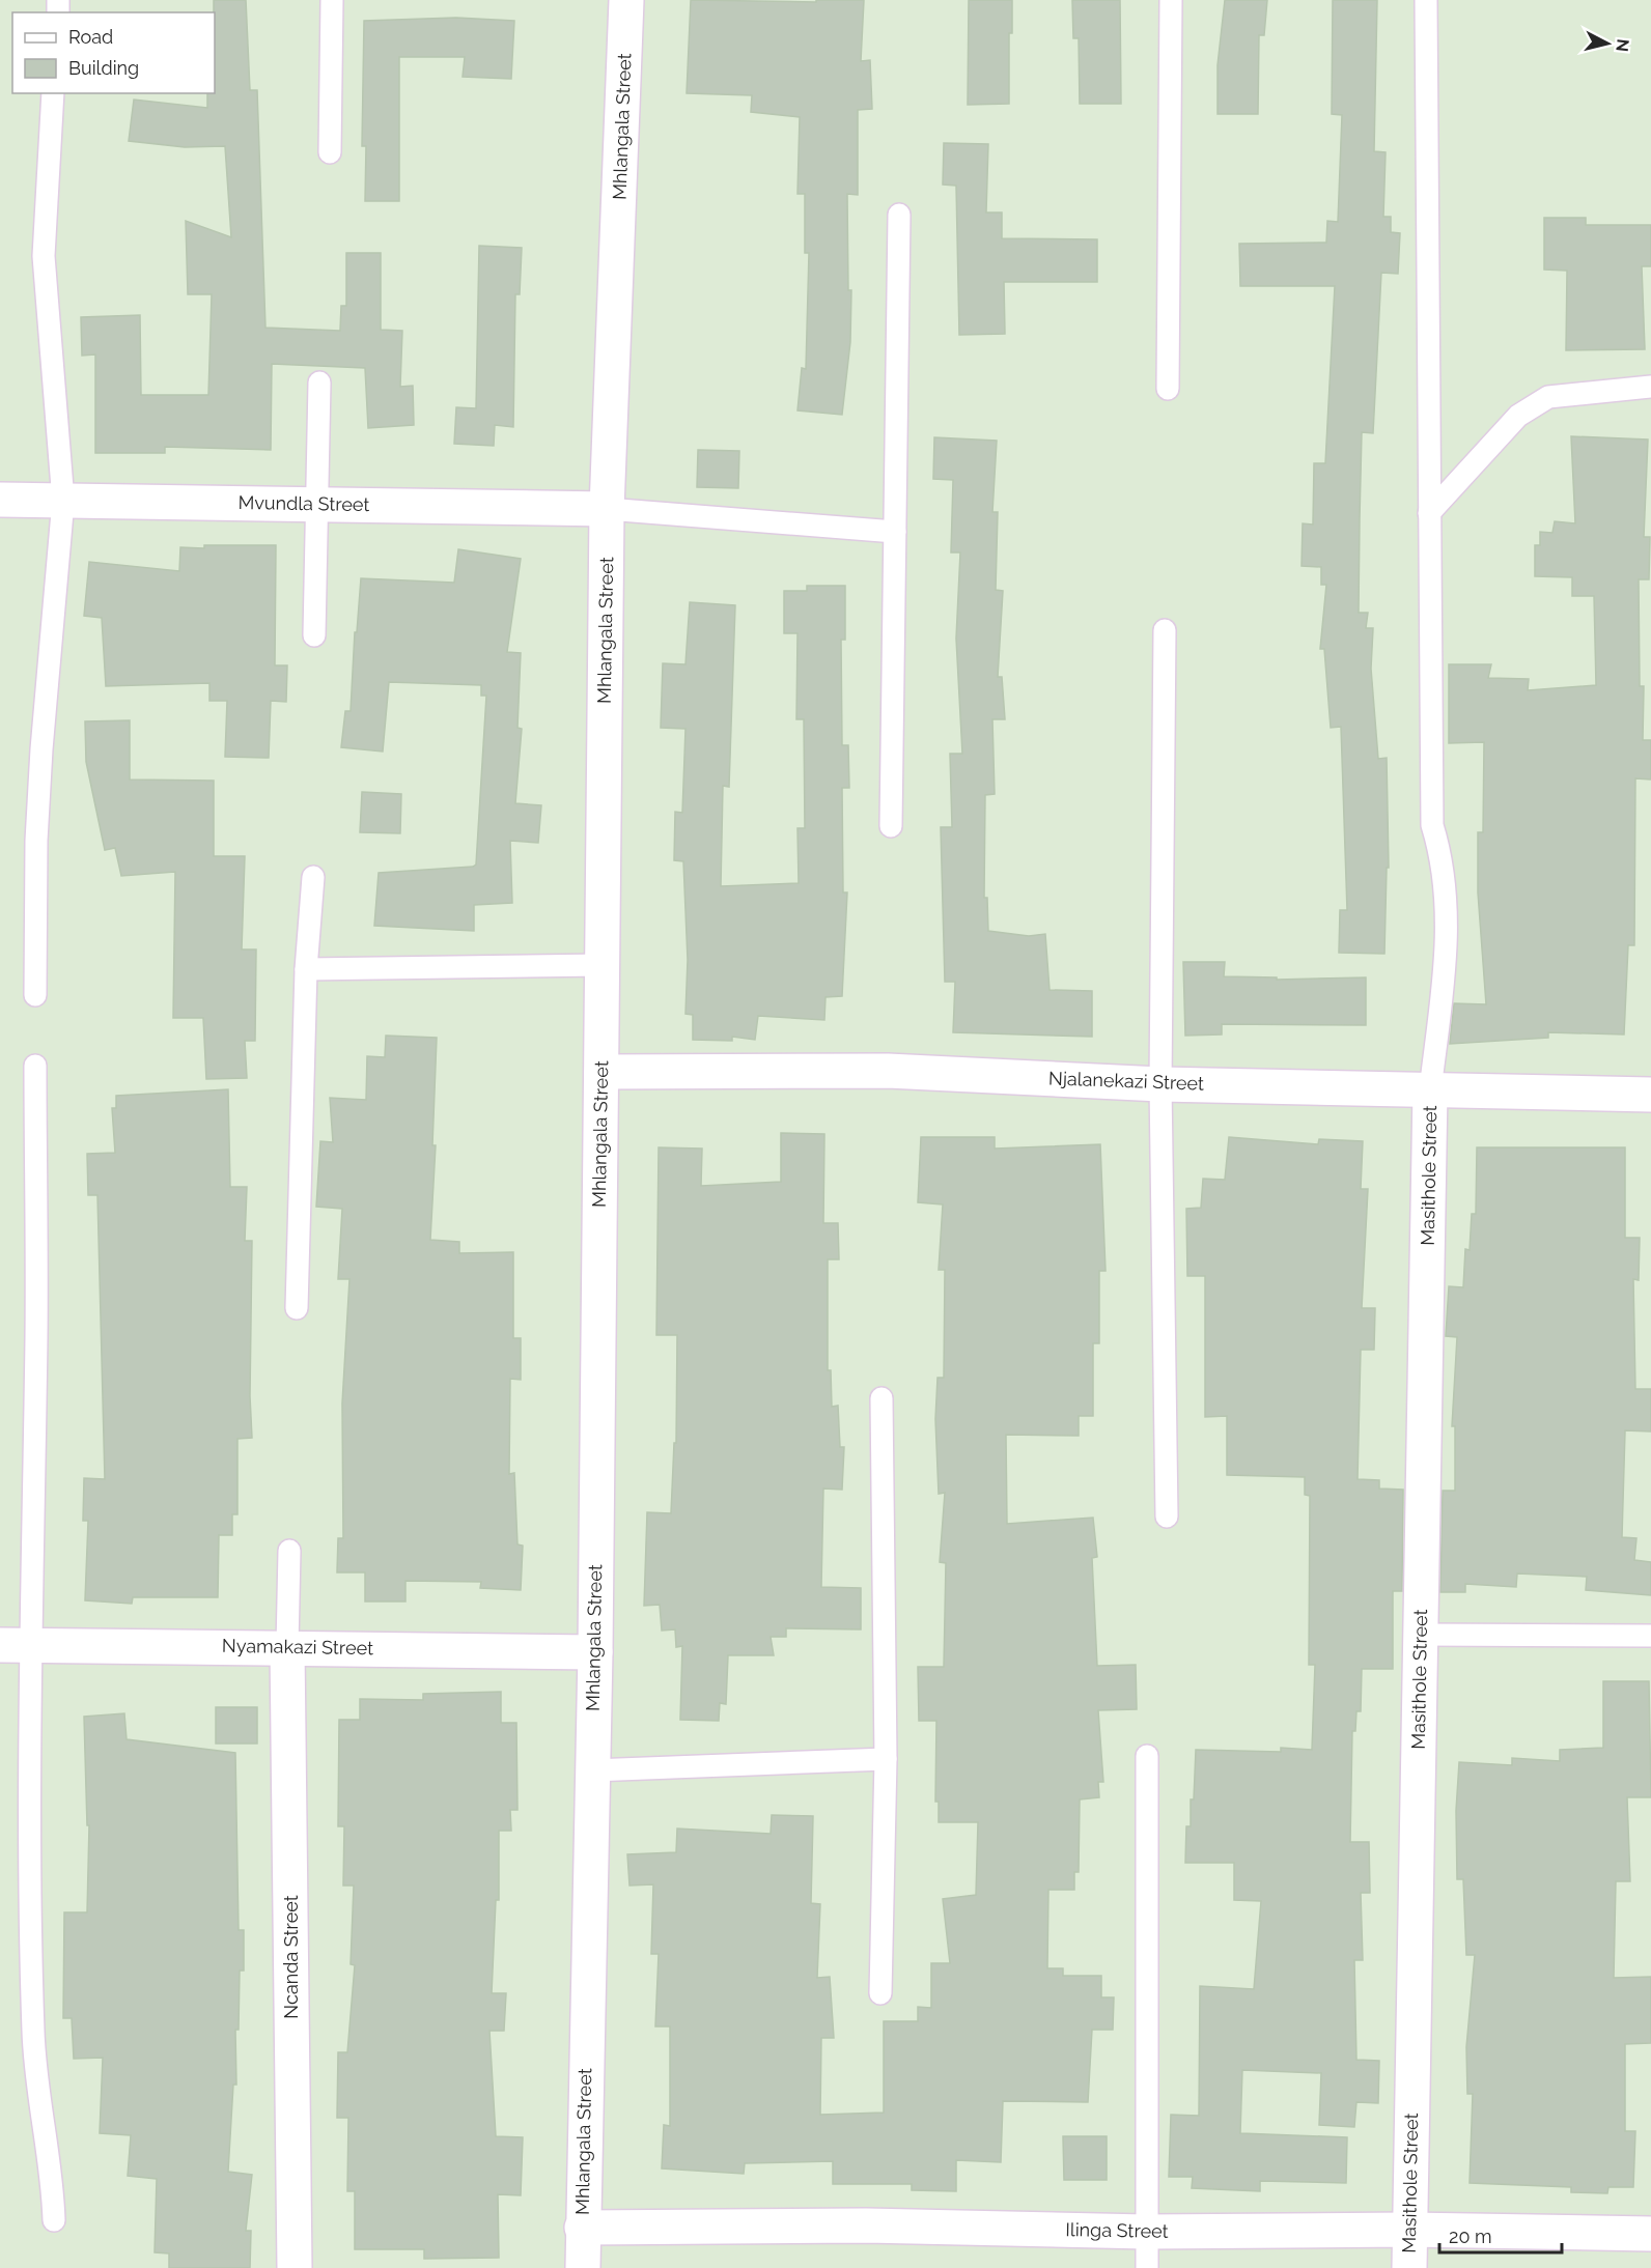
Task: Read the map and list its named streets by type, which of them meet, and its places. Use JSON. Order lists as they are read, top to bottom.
{
  "streets": {
    "street": [
      "Mhlangala Street",
      "Mvundla Street",
      "Njalanekazi Street",
      "Masithole Street",
      "Nyamakazi Street",
      "Ncanda Street",
      "Ilinga Street"
    ]
  },
  "crossings": [
    ["Mhlangala Street", "Mvundla Street"],
    ["Mhlangala Street", "Njalanekazi Street"],
    ["Mhlangala Street", "Nyamakazi Street"],
    ["Mhlangala Street", "Ilinga Street"],
    ["Njalanekazi Street", "Masithole Street"],
    ["Masithole Street", "Ilinga Street"],
    ["Nyamakazi Street", "Ncanda Street"]
  ],
  "legend": ["Road", "Building"],
  "scale_bar": "20 m",
  "north": "right"
}
